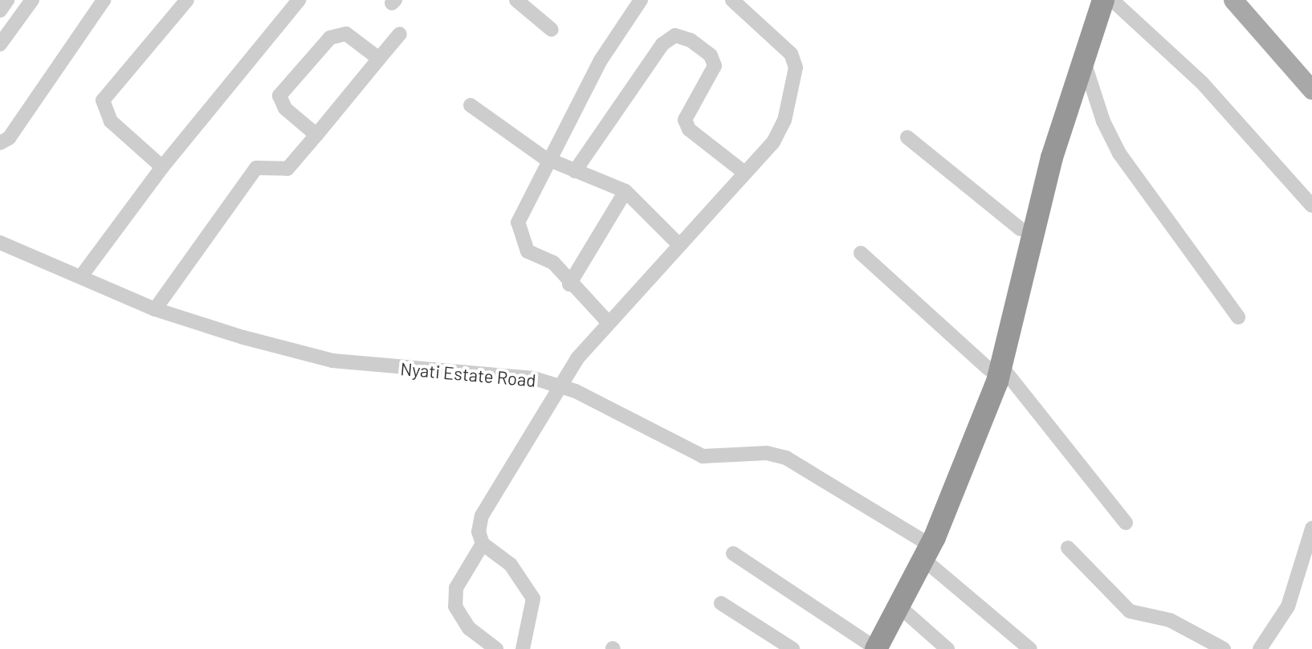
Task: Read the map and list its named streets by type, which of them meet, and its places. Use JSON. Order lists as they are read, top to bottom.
{
  "streets": {
    "street": ["Nyati Estate Road"]
  }
}
